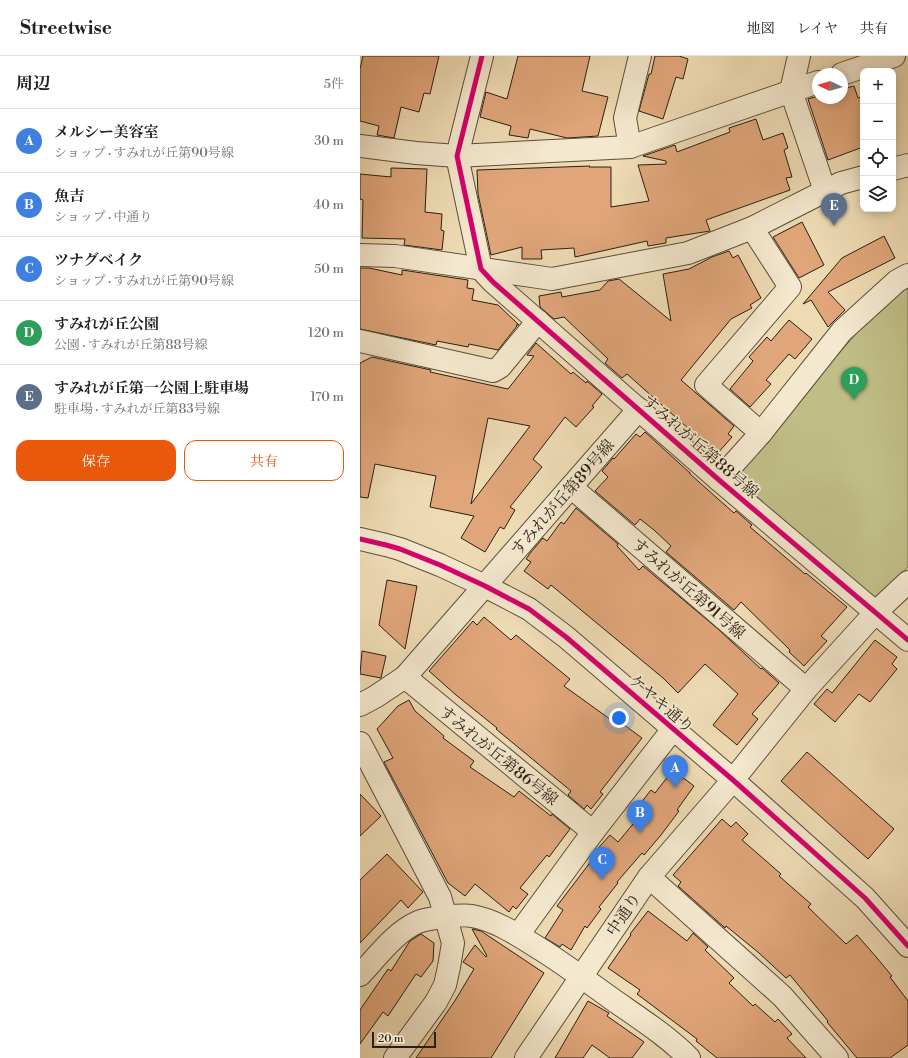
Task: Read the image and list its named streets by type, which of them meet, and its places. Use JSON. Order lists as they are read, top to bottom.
{
  "streets": {
    "street": [
      "すみれが丘第88号線",
      "すみれが丘第89号線",
      "すみれが丘第91号線",
      "ケヤキ通り",
      "すみれが丘第86号線",
      "中通り"
    ]
  },
  "crossings": [
    ["すみれが丘第88号線", "すみれが丘第89号線"],
    ["すみれが丘第88号線", "中通り"],
    ["すみれが丘第89号線", "すみれが丘第91号線"],
    ["すみれが丘第89号線", "ケヤキ通り"],
    ["すみれが丘第89号線", "すみれが丘第86号線"],
    ["すみれが丘第91号線", "中通り"],
    ["ケヤキ通り", "中通り"]
  ],
  "scale_bar": "20 m",
  "north": "left",
  "page": {
    "header": "Streetwise",
    "nav": ["地図", "レイヤ", "共有"],
    "heading": ["周辺", "5件"],
    "map_buttons": ["+", "−"],
    "list": [
      {
        "mark": "A",
        "name": "メルシー美容室",
        "note": "ショップ · すみれが丘第90号線",
        "value": "30 m"
      },
      {
        "mark": "B",
        "name": "魚吉",
        "note": "ショップ · 中通り",
        "value": "40 m"
      },
      {
        "mark": "C",
        "name": "ツナグベイク",
        "note": "ショップ · すみれが丘第90号線",
        "value": "50 m"
      },
      {
        "mark": "D",
        "name": "すみれが丘公園",
        "note": "公園 · すみれが丘第88号線",
        "value": "120 m"
      },
      {
        "mark": "E",
        "name": "すみれが丘第一公園上駐車場",
        "note": "駐車場 · すみれが丘第83号線",
        "value": "170 m"
      }
    ],
    "pins": [
      "E",
      "D",
      "A",
      "B",
      "C"
    ],
    "buttons": ["保存", "共有"],
    "scale": "20 m"
  }
}
